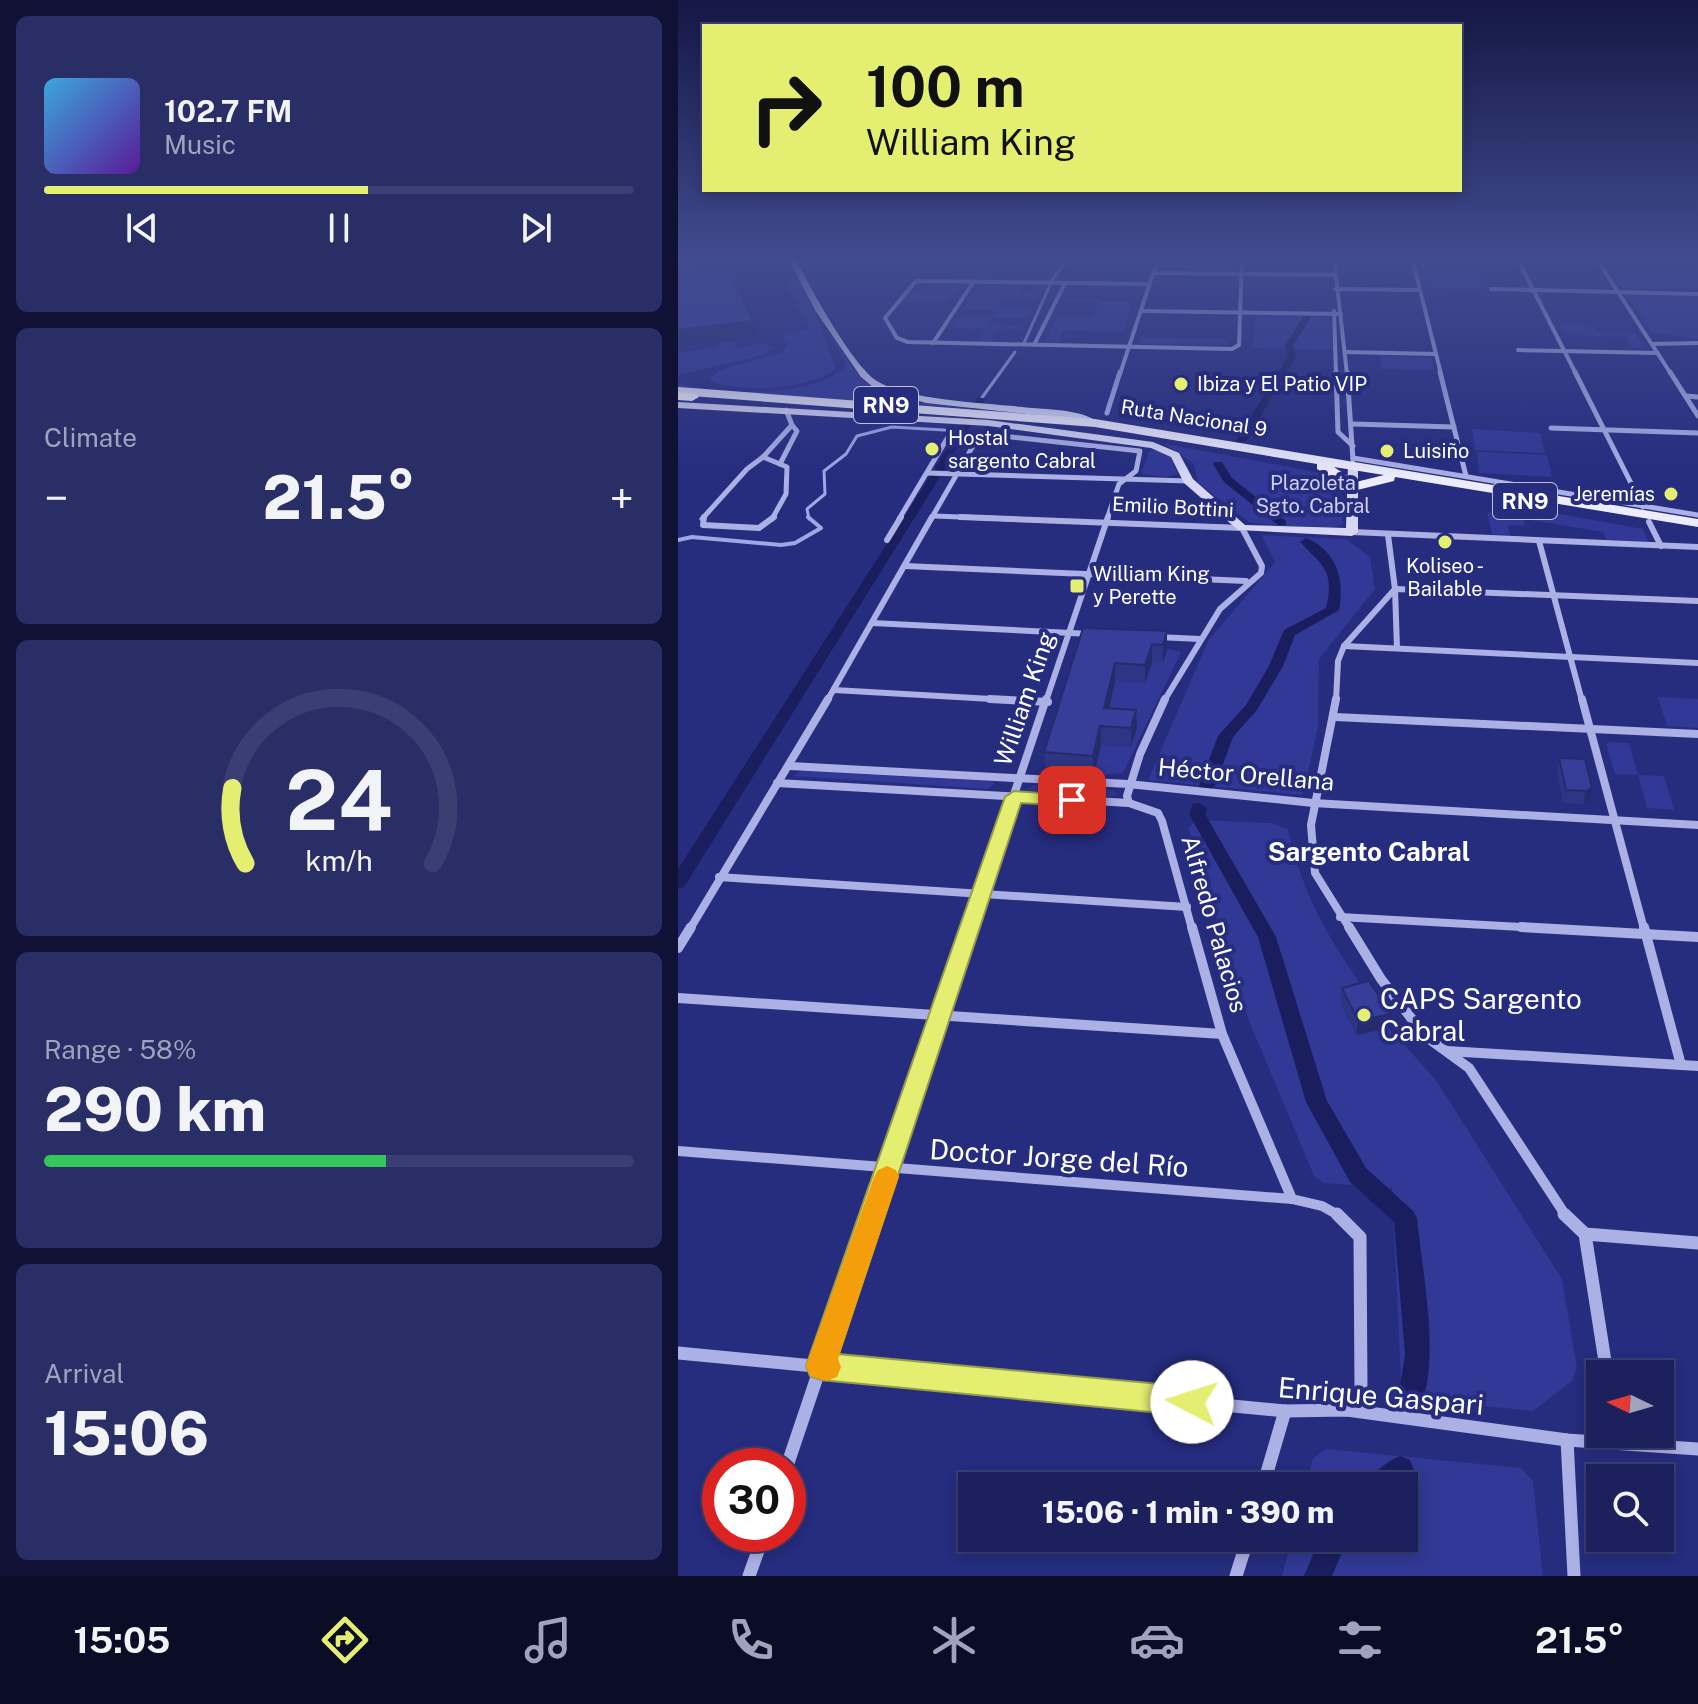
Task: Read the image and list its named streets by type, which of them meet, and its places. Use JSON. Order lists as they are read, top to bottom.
{
  "streets": {
    "main road": ["RN9", "Ruta Nacional 9"],
    "street": [
      "Emilio Bottini",
      "William King",
      "Héctor Orellana",
      "Alfredo Palacios",
      "Doctor Jorge del Río",
      "Enrique Gaspari"
    ]
  },
  "crossings": [
    ["Emilio Bottini", "William King"],
    ["William King", "Héctor Orellana"],
    ["William King", "Doctor Jorge del Río"],
    ["William King", "Enrique Gaspari"],
    ["Héctor Orellana", "Alfredo Palacios"],
    ["Alfredo Palacios", "Doctor Jorge del Río"]
  ],
  "districts": ["Sargento Cabral"],
  "parks": ["Plazoleta Sgto. Cabral"],
  "places": {
    "other": [
      "Ibiza y El Patio VIP",
      "Hostal sargento Cabral",
      "Luisiño",
      "Jeremías",
      "Koliseo - Bailable",
      "CAPS Sargento Cabral"
    ],
    "transit": ["William King y Perette"]
  },
  "north": "left",
  "page": {
    "turn": ["100 m", "William King"],
    "song": ["102.7 FM", "Music"],
    "tile": [
      "Climate",
      ["Range · 58%", "290 km"],
      ["Arrival", "15:06"]
    ],
    "heat": ["−", "21.5°", "+"],
    "limit": "30",
    "trip": "15:06 · 1 min · 390 m",
    "tabs": ["15:05", "21.5°"],
    "gauge": ["24", "km/h"]
  }
}
